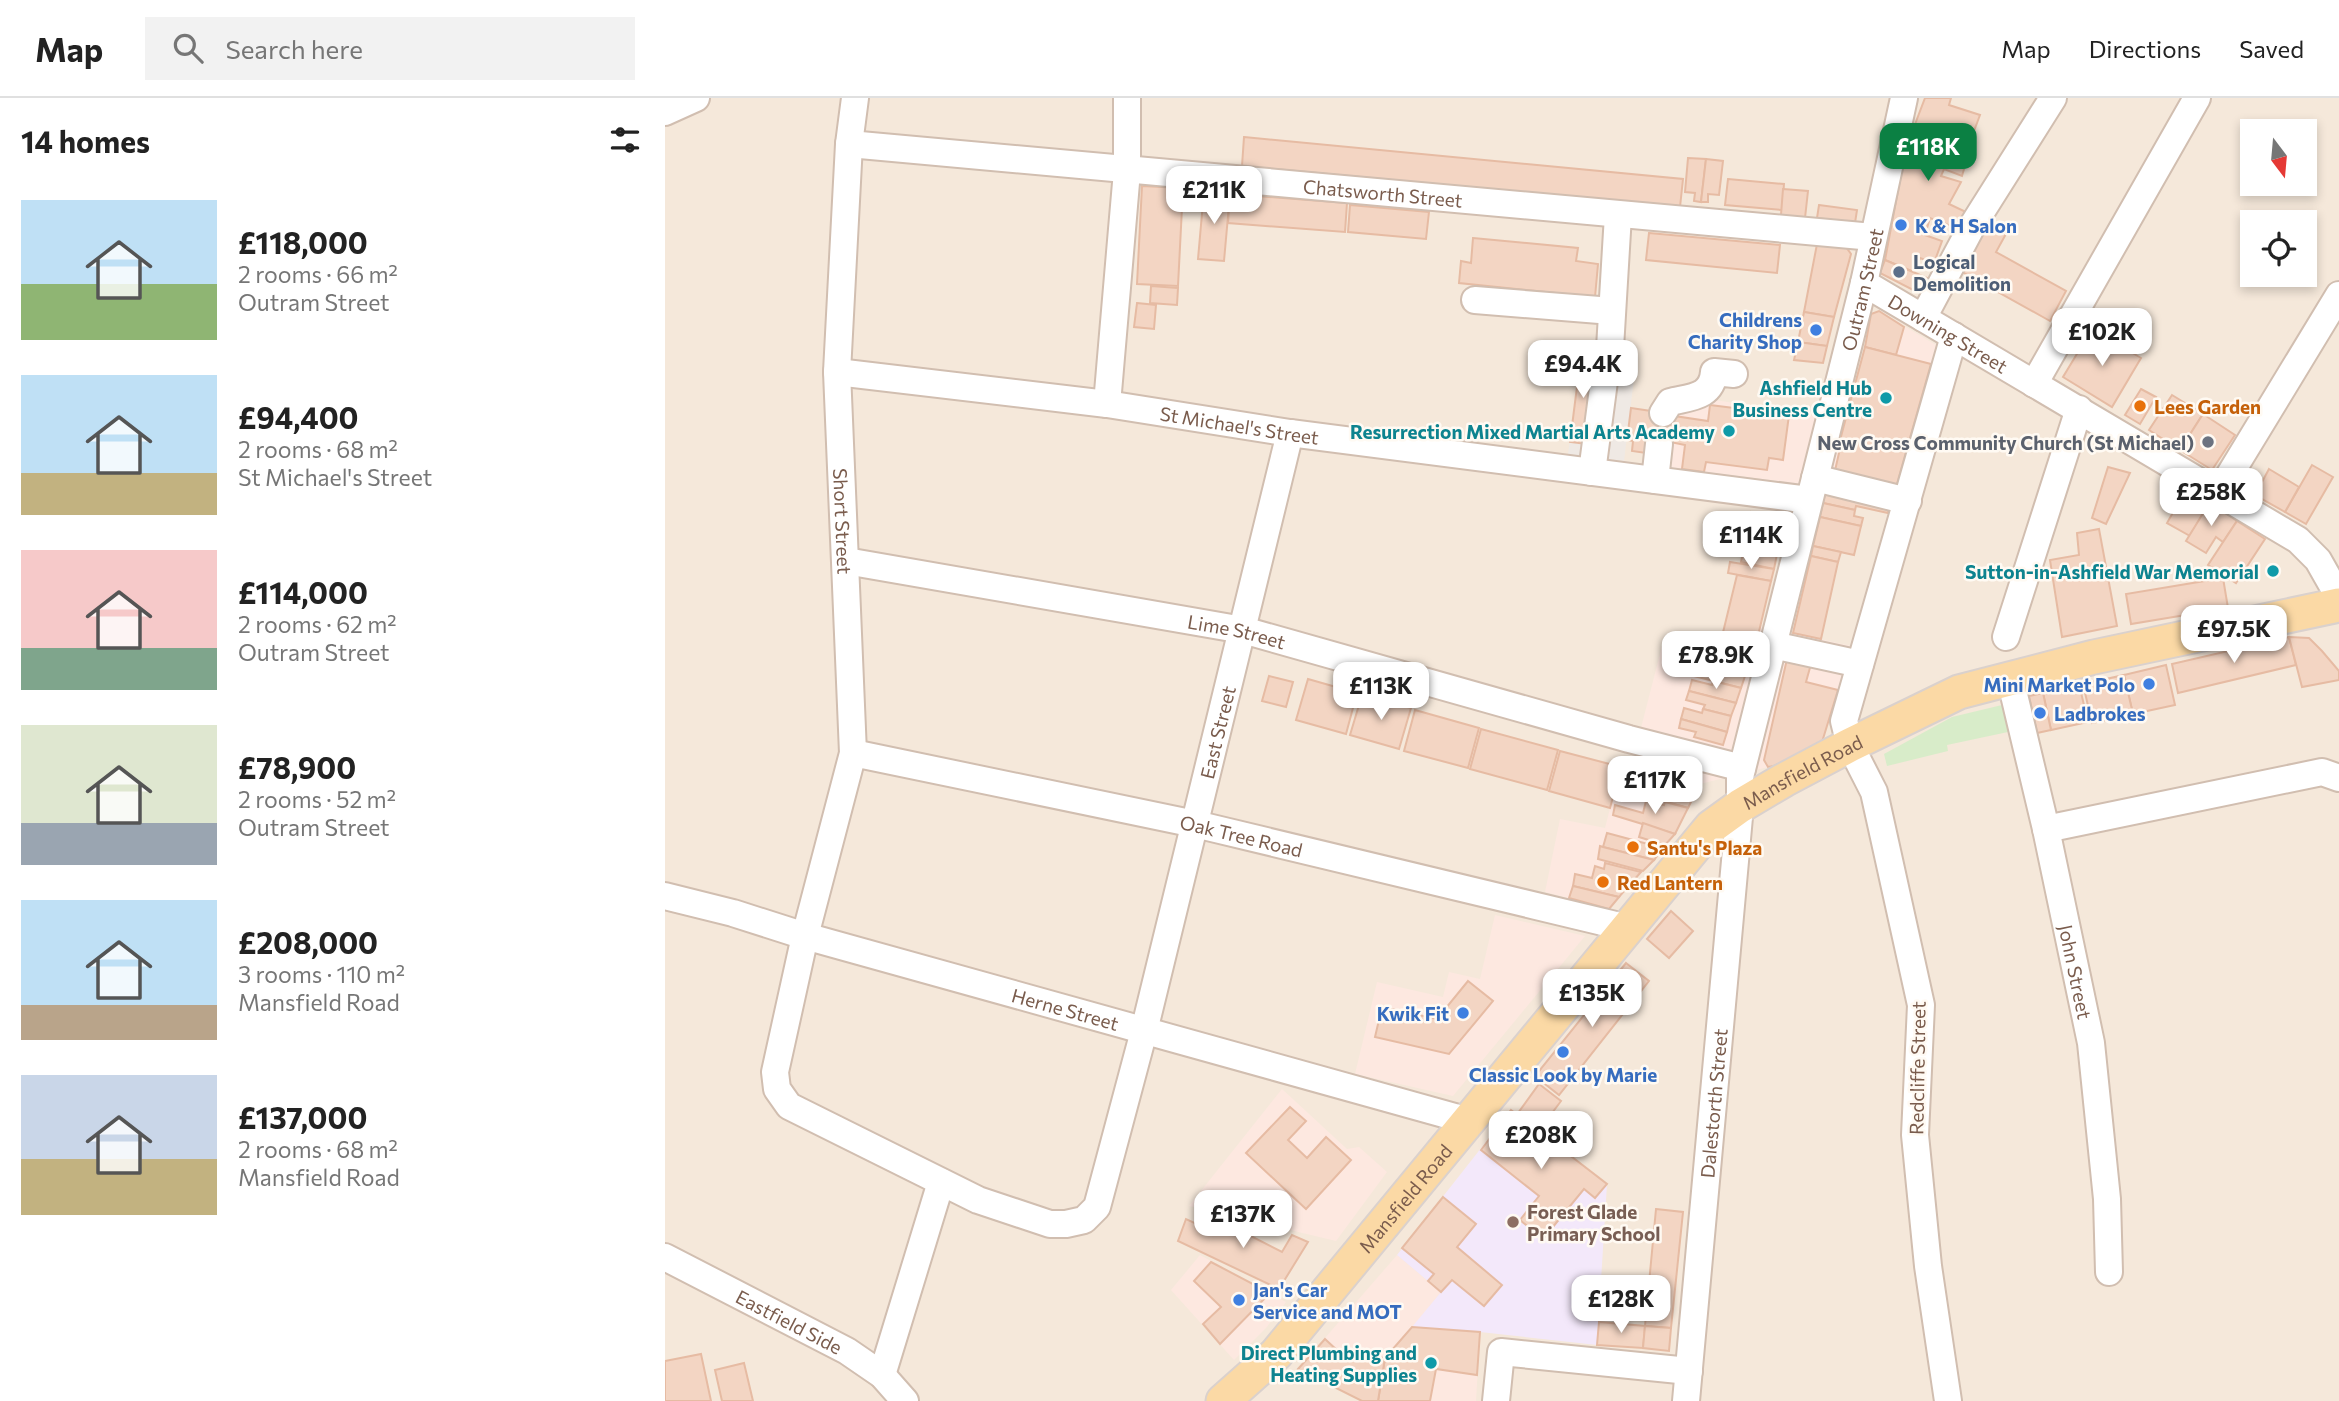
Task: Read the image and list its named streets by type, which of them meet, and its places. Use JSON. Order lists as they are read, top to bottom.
{
  "streets": {
    "main road": ["Mansfield Road"],
    "street": [
      "Chatsworth Street",
      "Outram Street",
      "Downing Street",
      "St Michael's Street",
      "Short Street",
      "Lime Street",
      "East Street",
      "Oak Tree Road",
      "John Street",
      "Herne Street",
      "Redcliffe Street",
      "Dalestorth Street",
      "Eastfield Side"
    ]
  },
  "crossings": [
    ["Chatsworth Street", "Outram Street"],
    ["Chatsworth Street", "Short Street"],
    ["Outram Street", "Downing Street"],
    ["Outram Street", "St Michael's Street"],
    ["Outram Street", "Lime Street"],
    ["Outram Street", "Mansfield Road"],
    ["Outram Street", "Dalestorth Street"],
    ["St Michael's Street", "Short Street"],
    ["St Michael's Street", "East Street"],
    ["Short Street", "Lime Street"],
    ["Short Street", "East Street"],
    ["Short Street", "Oak Tree Road"],
    ["Short Street", "Herne Street"],
    ["Lime Street", "East Street"],
    ["East Street", "Oak Tree Road"],
    ["East Street", "Herne Street"],
    ["Mansfield Road", "Oak Tree Road"],
    ["Mansfield Road", "John Street"],
    ["Mansfield Road", "Herne Street"],
    ["Mansfield Road", "Redcliffe Street"],
    ["Mansfield Road", "Dalestorth Street"]
  ],
  "places": [
    "K & H Salon",
    "Logical Demolition",
    "Childrens Charity Shop",
    "Ashfield Hub Business Centre",
    "Lees Garden",
    "Resurrection Mixed Martial Arts Academy",
    "New Cross Community Church (St Michael)",
    "Sutton-in-Ashfield War Memorial",
    "Mini Market Polo",
    "Ladbrokes",
    "Santu's Plaza",
    "Red Lantern",
    "Kwik Fit",
    "Classic Look by Marie",
    "Forest Glade Primary School",
    "Jan's Car Service and MOT",
    "Direct Plumbing and Heating Supplies"
  ],
  "north": "bottom",
  "page": {
    "header": "Map",
    "search": "Search here",
    "nav": ["Map", "Directions", "Saved"],
    "heading": "14 homes",
    "price": [
      "£118K",
      "£211K",
      "£102K",
      "£94.4K",
      "£258K",
      "£114K",
      "£97.5K",
      "£78.9K",
      "£113K",
      "£117K",
      "£135K",
      "£208K",
      "£137K",
      "£128K"
    ],
    "list": [
      {
        "name": "£118,000",
        "note": "2 rooms · 66 m² · Outram Street"
      },
      {
        "name": "£94,400",
        "note": "2 rooms · 68 m² · St Michael's Street"
      },
      {
        "name": "£114,000",
        "note": "2 rooms · 62 m² · Outram Street"
      },
      {
        "name": "£78,900",
        "note": "2 rooms · 52 m² · Outram Street"
      },
      {
        "name": "£208,000",
        "note": "3 rooms · 110 m² · Mansfield Road"
      },
      {
        "name": "£137,000",
        "note": "2 rooms · 68 m² · Mansfield Road"
      }
    ]
  }
}
